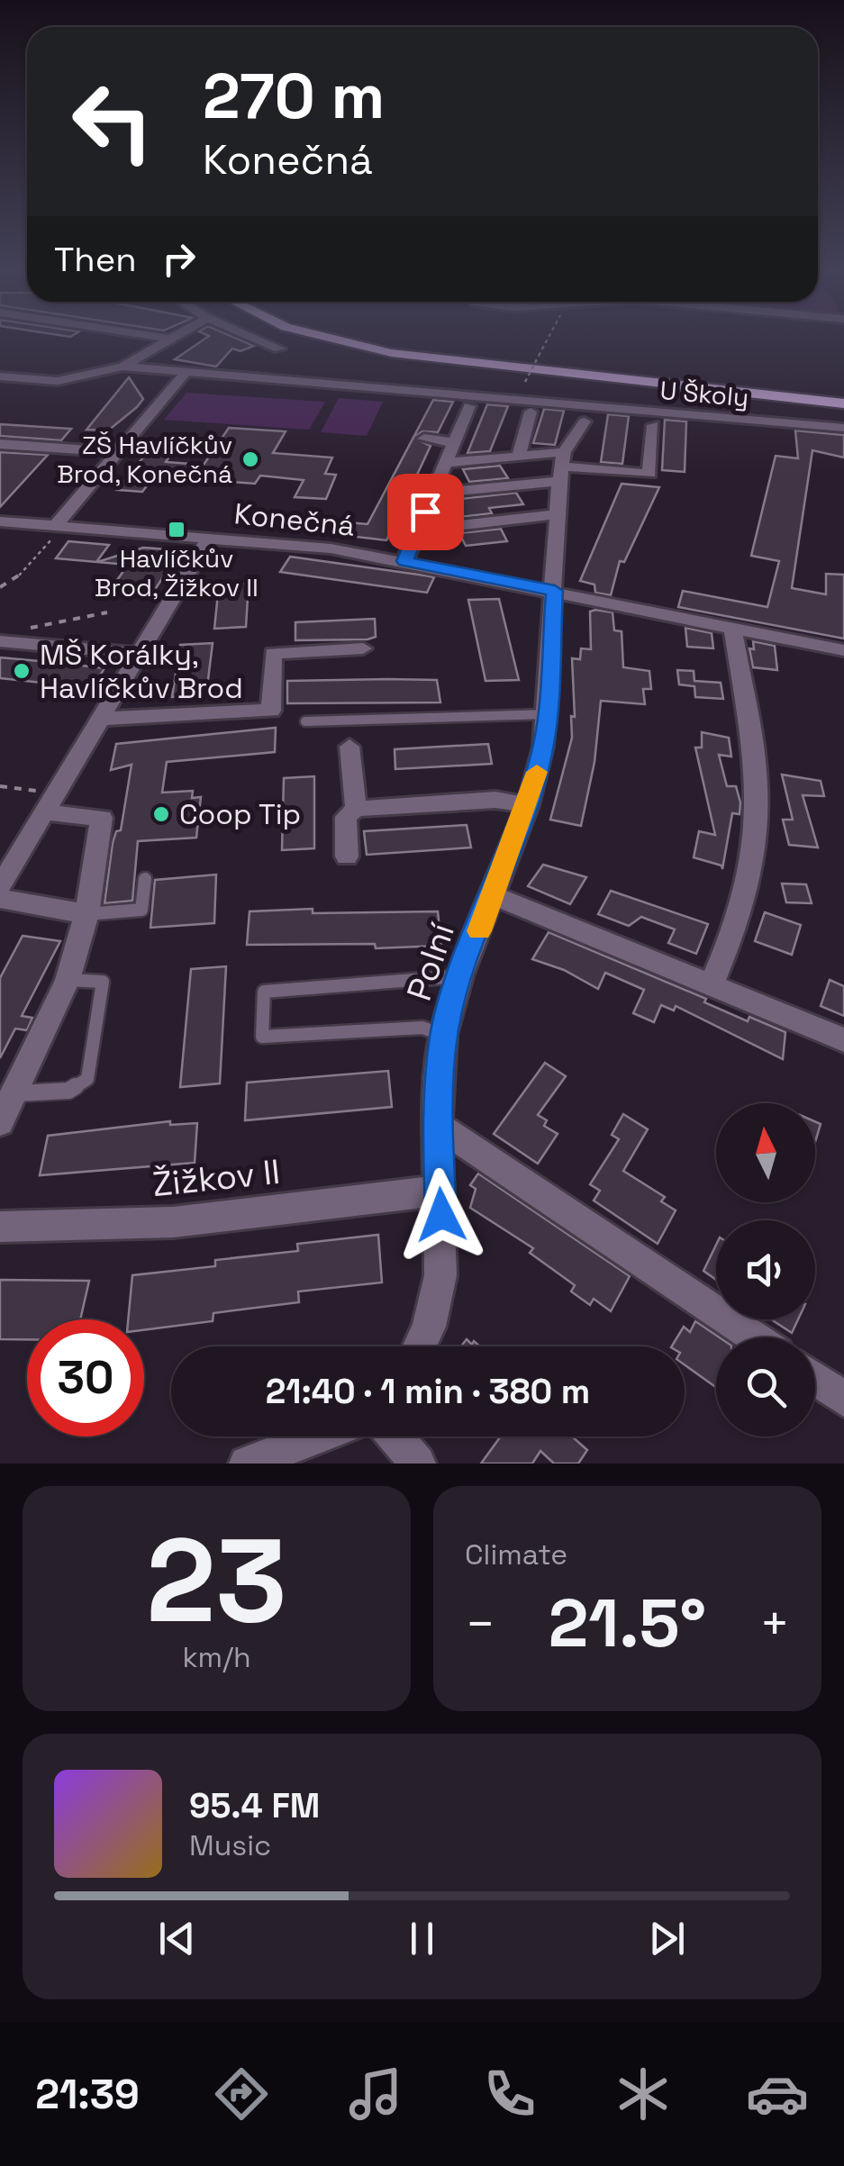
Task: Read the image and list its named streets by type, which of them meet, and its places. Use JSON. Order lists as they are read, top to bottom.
{
  "streets": {
    "street": [
      "U Školy",
      "Konečná",
      "Polní",
      "Žižkov II"
    ]
  },
  "crossings": [
    ["Konečná", "Polní"],
    ["Polní", "Žižkov II"]
  ],
  "places": {
    "other": ["ZŠ Havlíčkův Brod, Konečná", "MŠ Korálky, Havlíčkův Brod", "Coop Tip"],
    "transit": ["Havlíčkův Brod, Žižkov II"]
  },
  "north": "top",
  "page": {
    "turn": ["270 m", "Konečná"],
    "then": "Then",
    "limit": "30",
    "trip": "21:40 · 1 min · 380 m",
    "tile": [
      ["23", "km/h"],
      "Climate"
    ],
    "heat": ["−", "21.5°", "+"],
    "song": ["95.4 FM", "Music"],
    "tabs": "21:39"
  }
}
